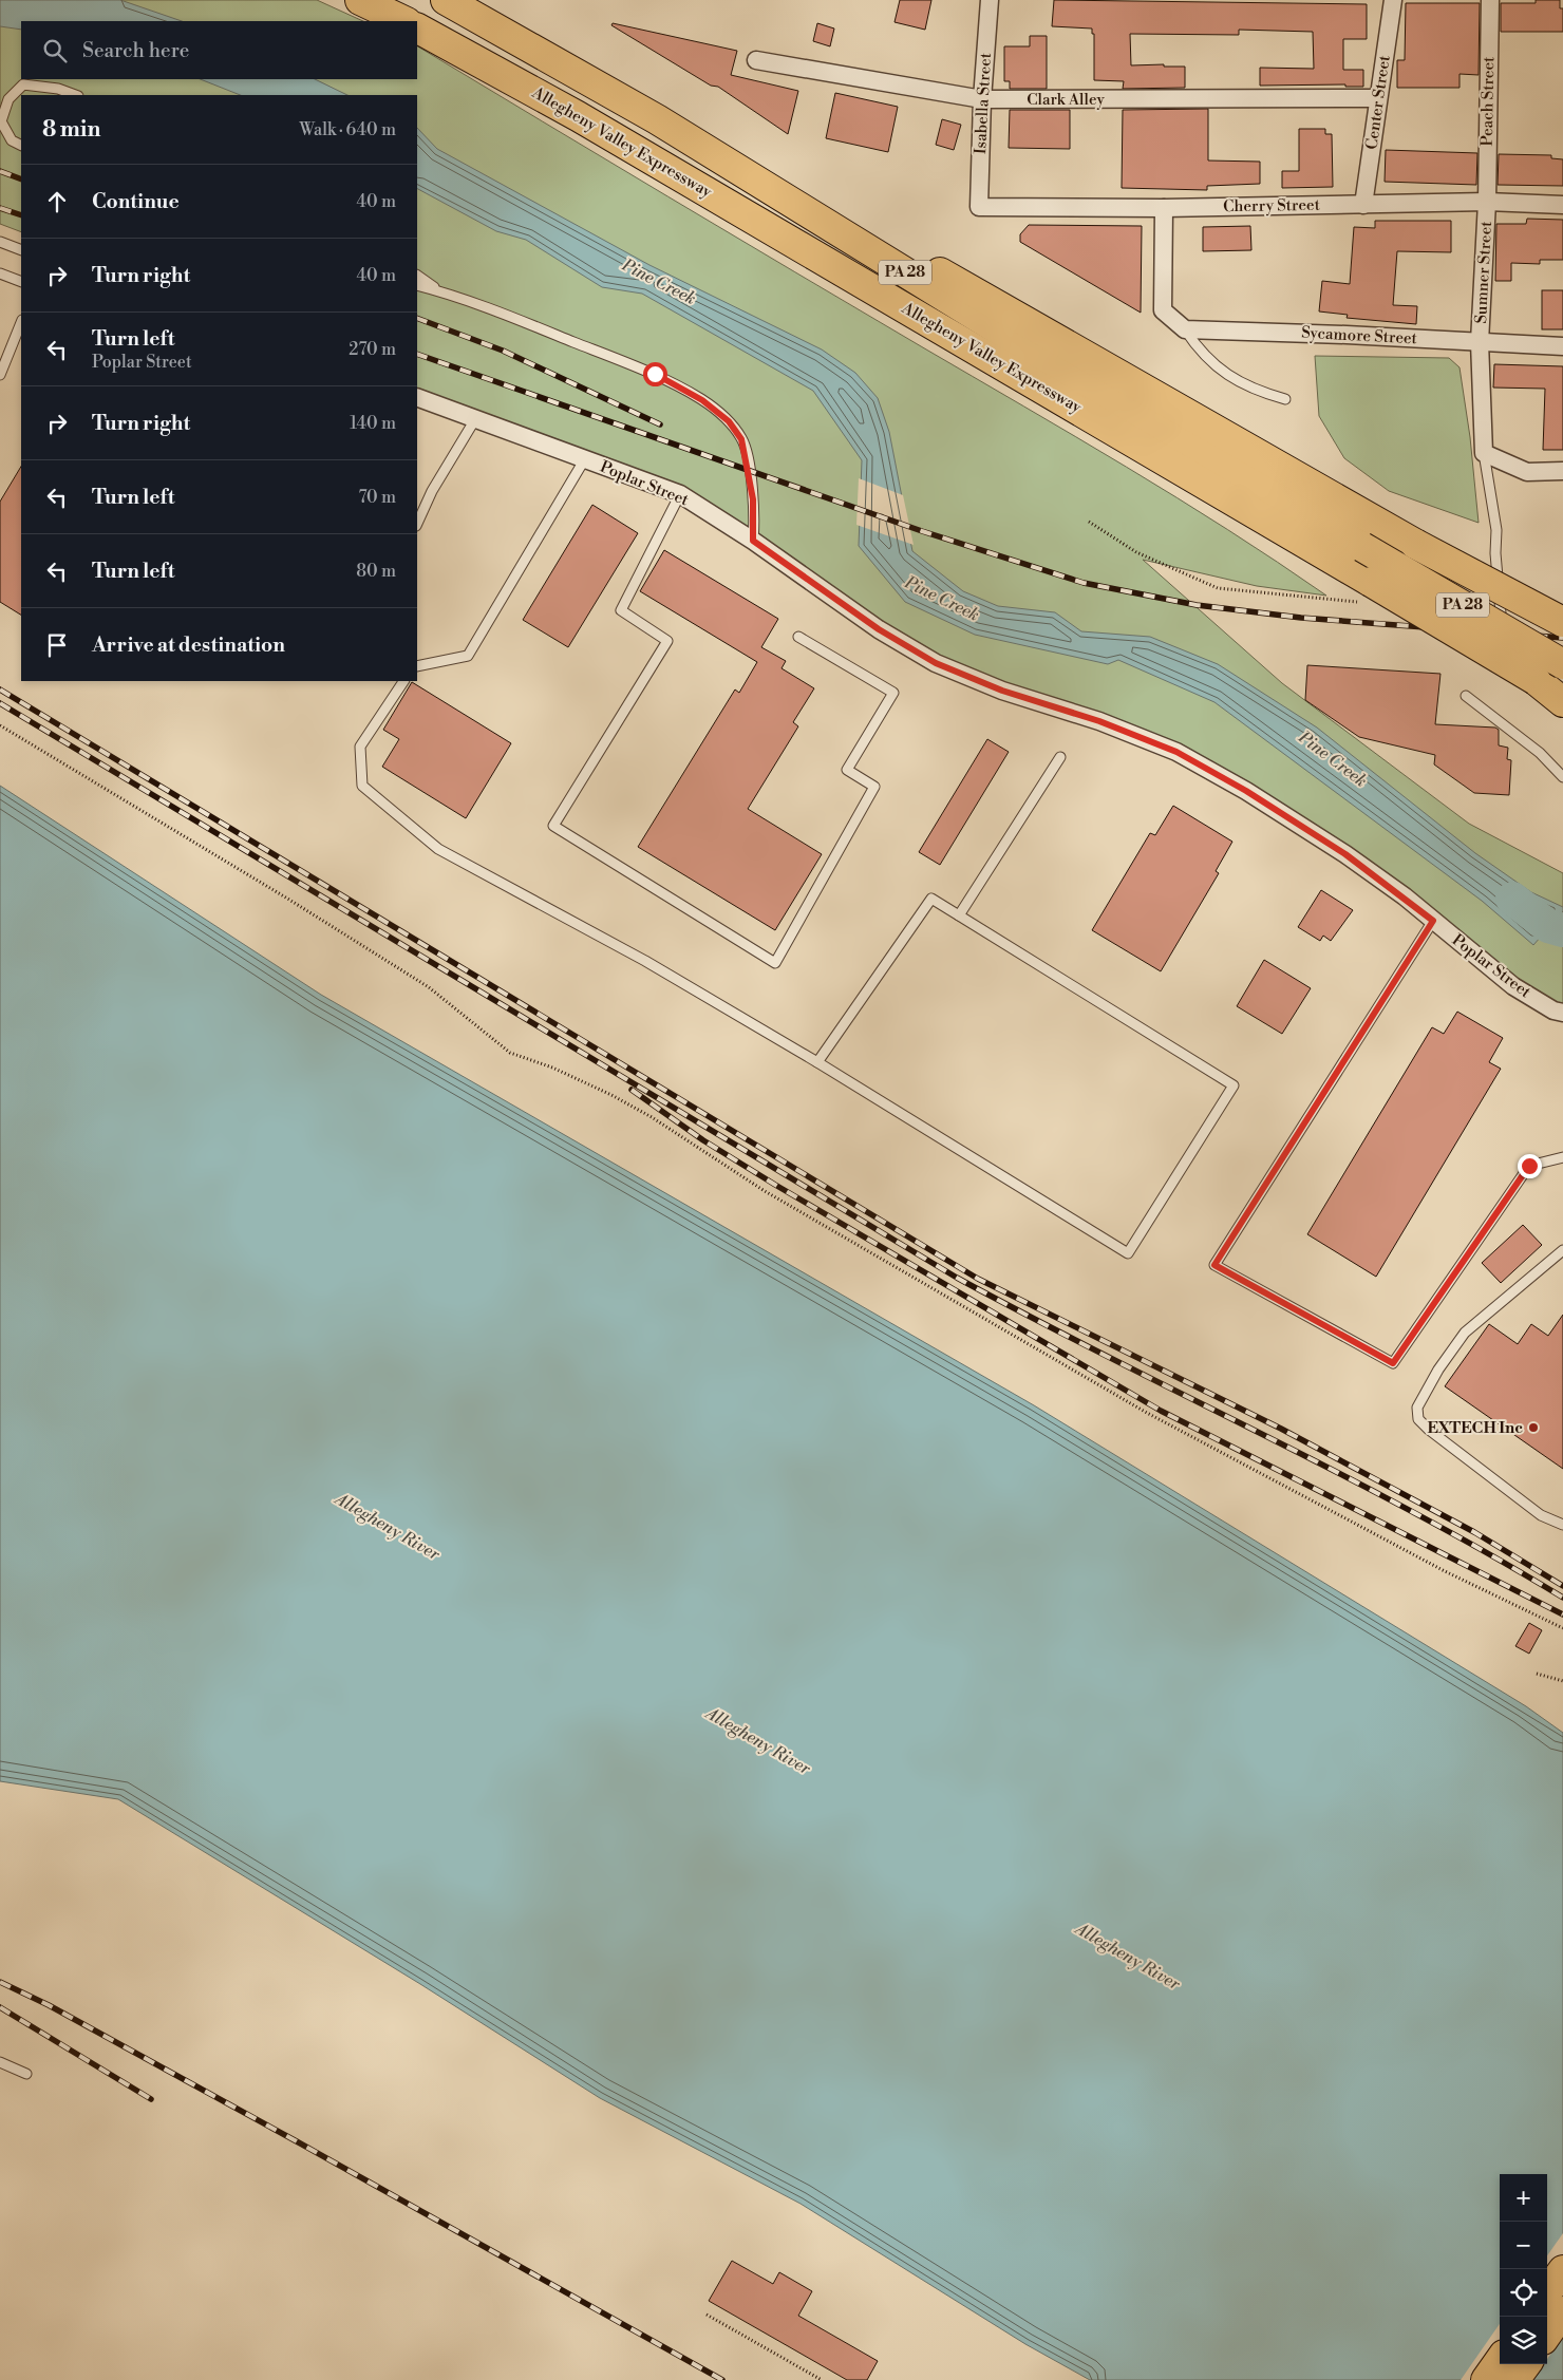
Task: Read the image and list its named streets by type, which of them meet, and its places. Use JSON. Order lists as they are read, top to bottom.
{
  "streets": {
    "highway": ["Allegheny Valley Expressway", "PA 28"],
    "street": [
      "Clark Alley",
      "Peach Street",
      "Center Street",
      "Isabella Street",
      "Cherry Street",
      "Sumner Street",
      "Sycamore Street",
      "Poplar Street"
    ]
  },
  "crossings": [
    ["Clark Alley", "Center Street"],
    ["Clark Alley", "Isabella Street"],
    ["Peach Street", "Cherry Street"],
    ["Peach Street", "Sumner Street"],
    ["Center Street", "Cherry Street"],
    ["Isabella Street", "Cherry Street"],
    ["Cherry Street", "Sumner Street"],
    ["Sumner Street", "Sycamore Street"]
  ],
  "water": ["Pine Creek", "Allegheny River"],
  "places": ["EXTECH Inc"],
  "page": {
    "search": "Search here",
    "heading": ["8 min", "Walk · 640 m"],
    "list": [
      ["Continue", "40 m"],
      ["Turn right", "40 m"],
      ["Turn left", "Poplar Street", "270 m"],
      ["Turn right", "140 m"],
      ["Turn left", "70 m"],
      ["Turn left", "80 m"],
      "Arrive at destination"
    ],
    "map_buttons": ["+", "−"]
  }
}
